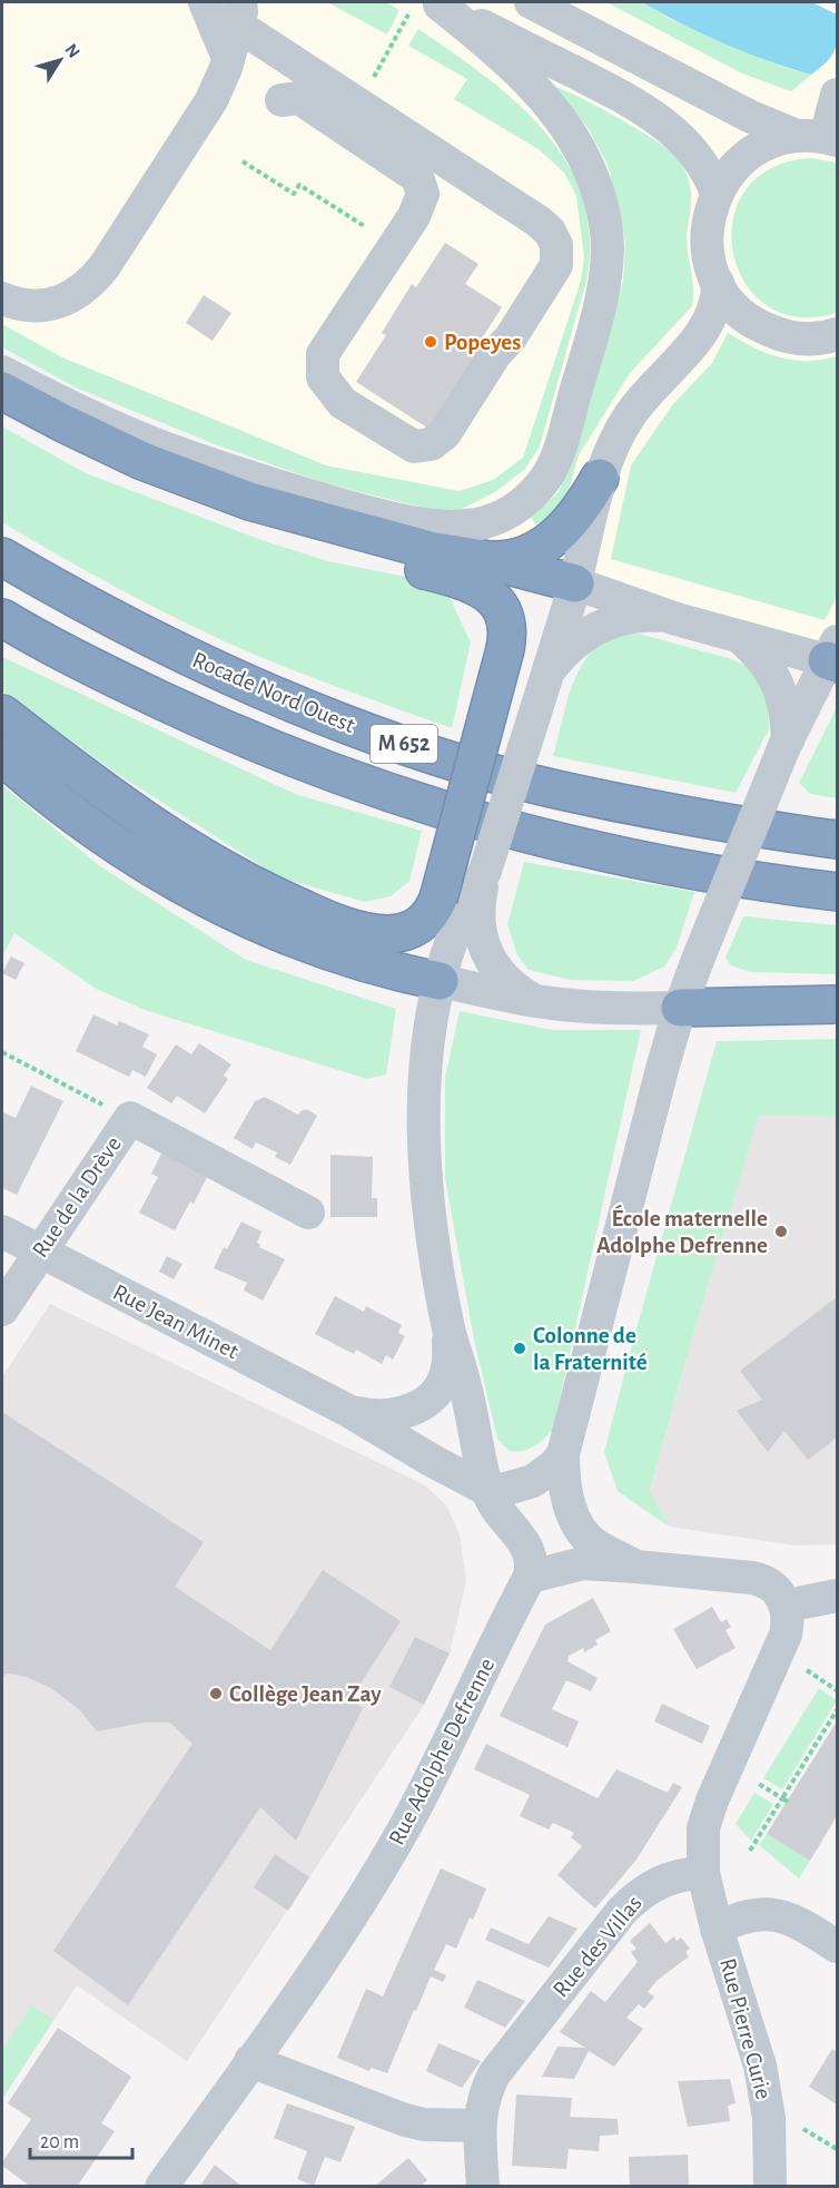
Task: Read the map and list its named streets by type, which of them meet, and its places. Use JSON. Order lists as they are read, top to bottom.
{
  "streets": {
    "highway": ["Rocade Nord Ouest", "M 652"],
    "street": [
      "Rue de la Drève",
      "Rue Jean Minet",
      "Rue Adolphe Defrenne",
      "Rue des Villas",
      "Rue Pierre Curie"
    ]
  },
  "crossings": [
    ["Rue de la Drève", "Rue Jean Minet"],
    ["Rue des Villas", "Rue Pierre Curie"]
  ],
  "places": [
    "Popeyes",
    "École maternelle Adolphe Defrenne",
    "Colonne de la Fraternité",
    "Collège Jean Zay"
  ],
  "scale_bar": "20 m",
  "north": "top right"
}
